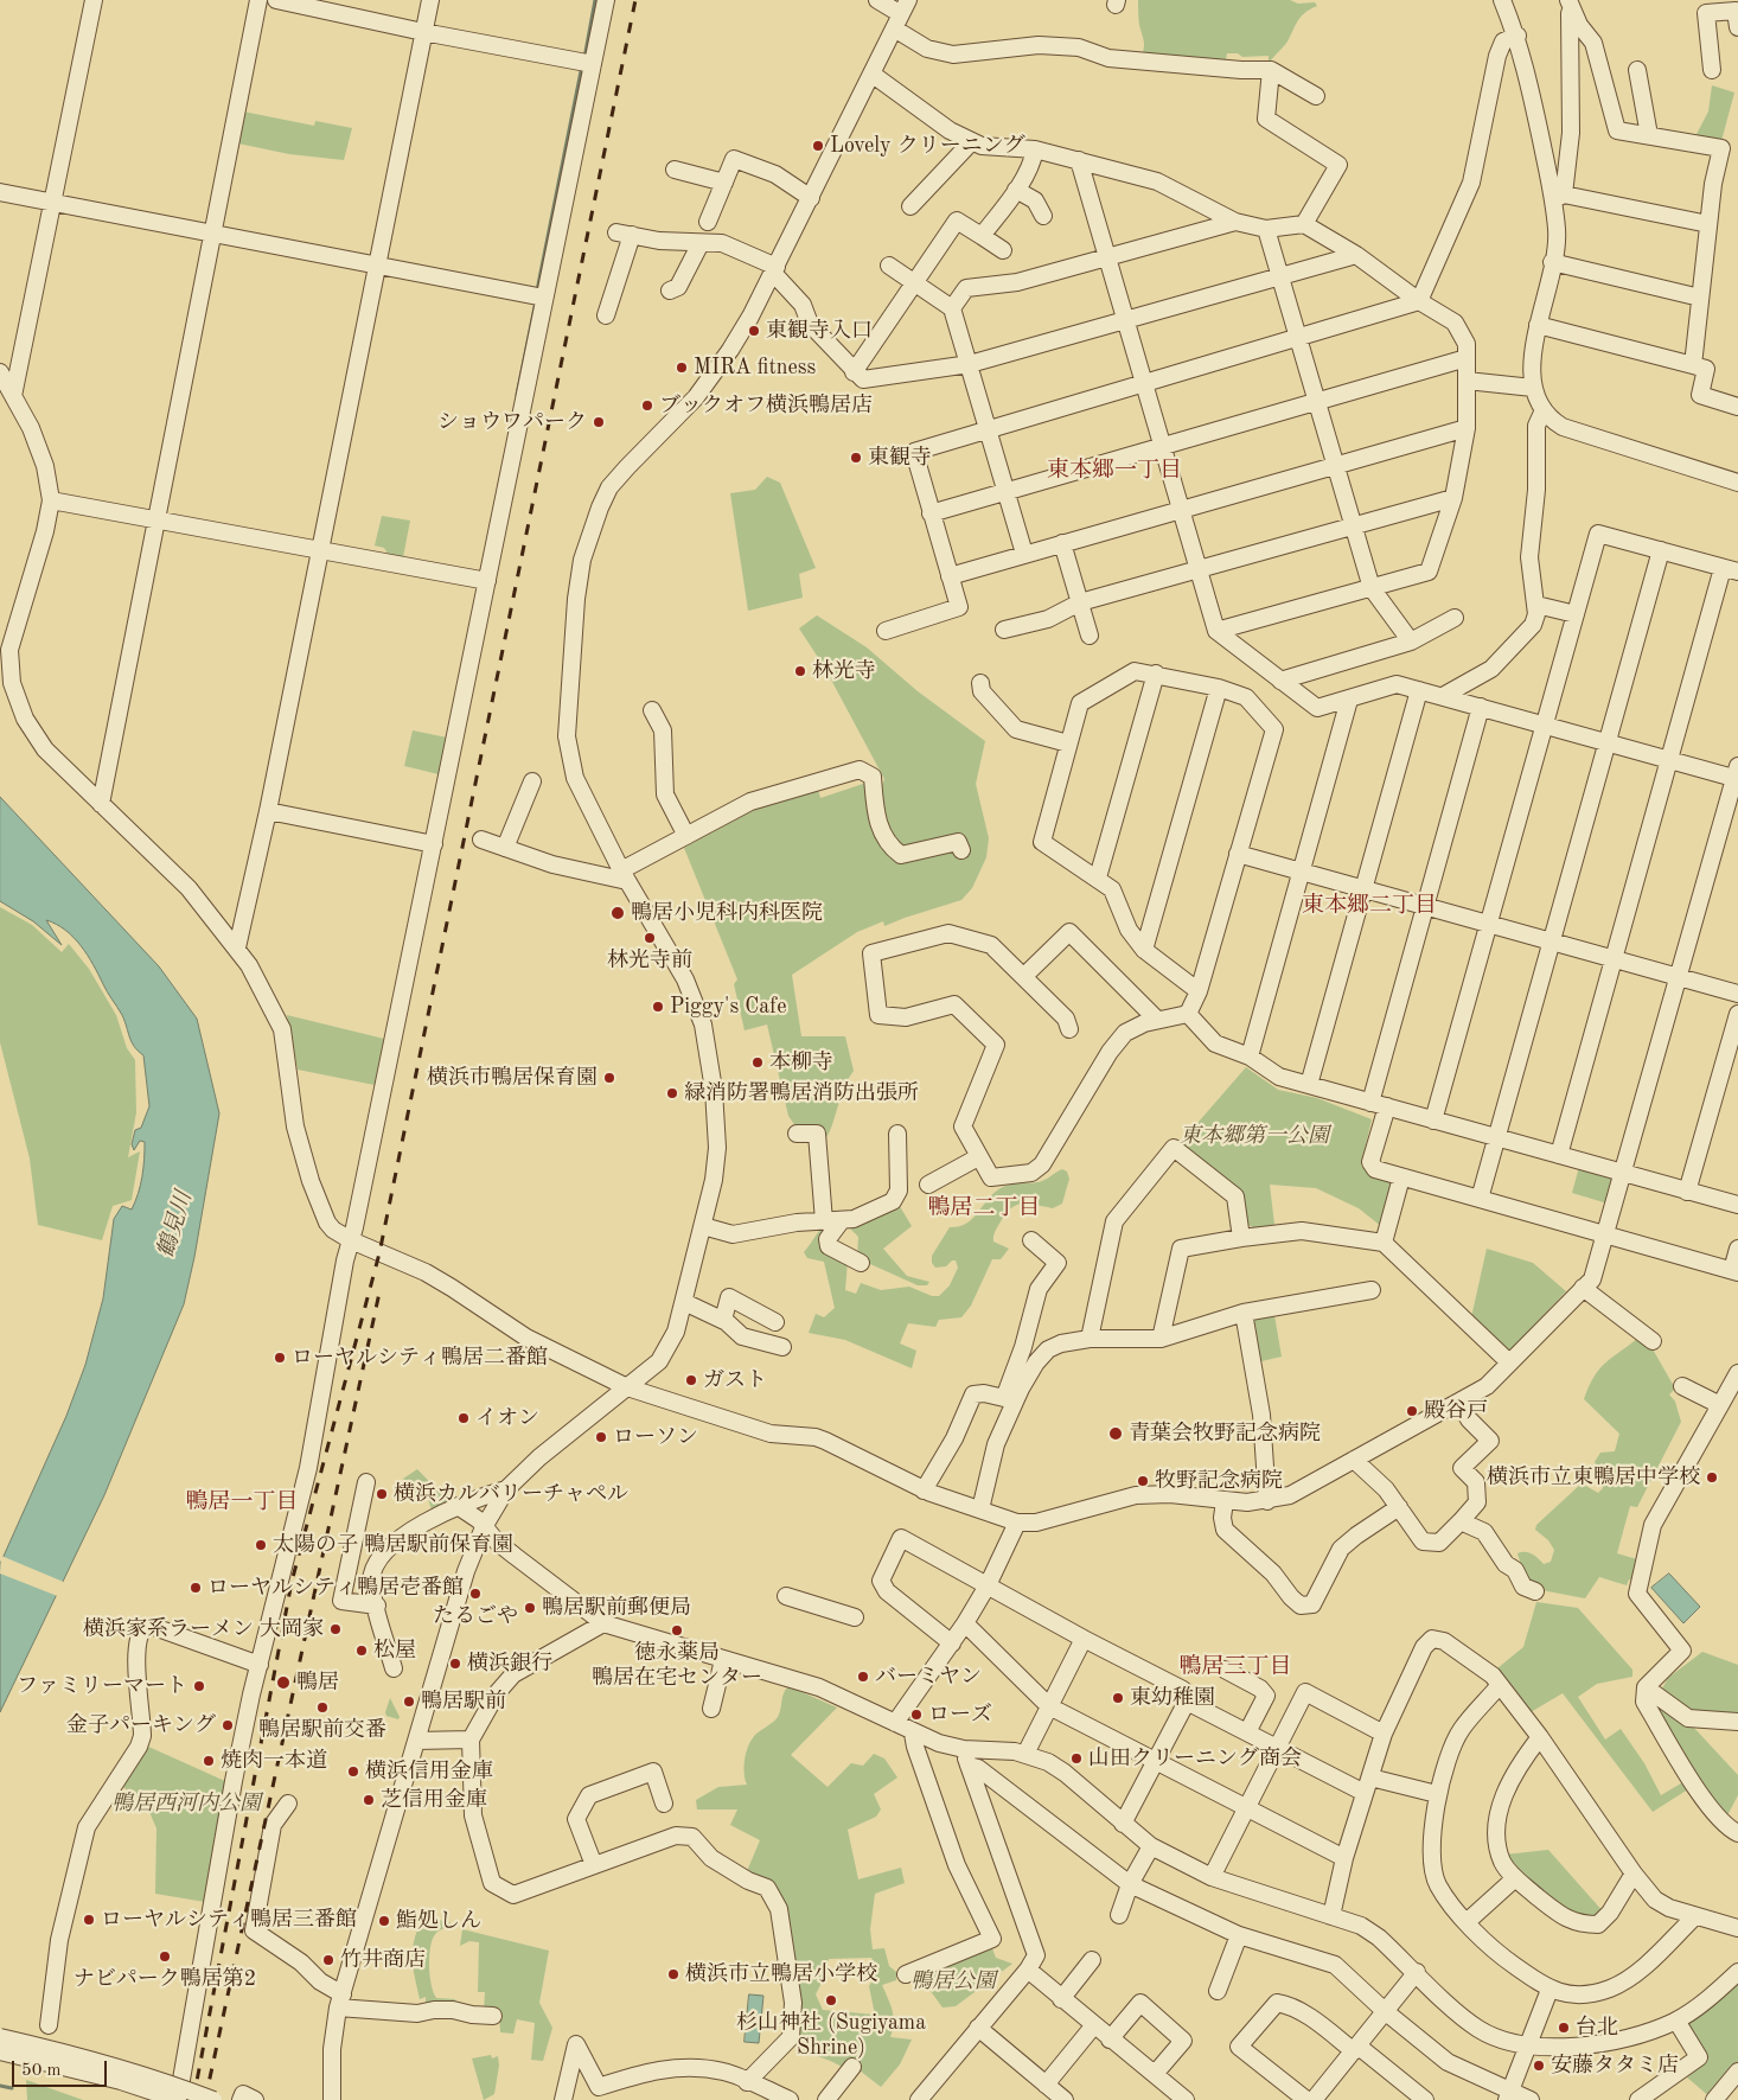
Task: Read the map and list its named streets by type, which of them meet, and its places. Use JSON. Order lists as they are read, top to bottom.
{
  "districts": [
    "東本郷一丁目",
    "東本郷二丁目",
    "鴨居二丁目",
    "鴨居一丁目",
    "鴨居三丁目"
  ],
  "water": ["鶴見川"],
  "parks": ["東本郷第一公園", "鴨居西河内公園", "鴨居公園"],
  "places": [
    "Lovely クリーニング",
    "東観寺入口",
    "MIRA fitness",
    "ブックオフ横浜鴨居店",
    "ショウワパーク",
    "東観寺",
    "林光寺",
    "鴨居小児科内科医院",
    "林光寺前",
    "Piggy's Cafe",
    "本柳寺",
    "横浜市鴨居保育園",
    "緑消防署鴨居消防出張所",
    "ローヤルシティ鴨居二番館",
    "ガスト",
    "殿谷戸",
    "イオン",
    "青葉会牧野記念病院",
    "ローソン",
    "横浜市立東鴨居中学校",
    "牧野記念病院",
    "横浜カルバリーチャペル",
    "太陽の子 鴨居駅前保育園",
    "ローヤルシティ鴨居壱番館",
    "たるごや",
    "鴨居駅前郵便局",
    "横浜家系ラーメン 大岡家",
    "徳永薬局 鴨居在宅センター",
    "松屋",
    "横浜銀行",
    "バーミヤン",
    "鴨居",
    "ファミリーマート",
    "東幼稚園",
    "鴨居駅前",
    "鴨居駅前交番",
    "ローズ",
    "金子パーキング",
    "山田クリーニング商会",
    "焼肉一本道",
    "横浜信用金庫",
    "芝信用金庫",
    "ローヤルシティ鴨居三番館",
    "鮨処しん",
    "ナビパーク鴨居第2",
    "竹井商店",
    "横浜市立鴨居小学校",
    "杉山神社 (Sugiyama Shrine)",
    "台北",
    "安藤タタミ店"
  ],
  "scale_bar": "50 m"
}
